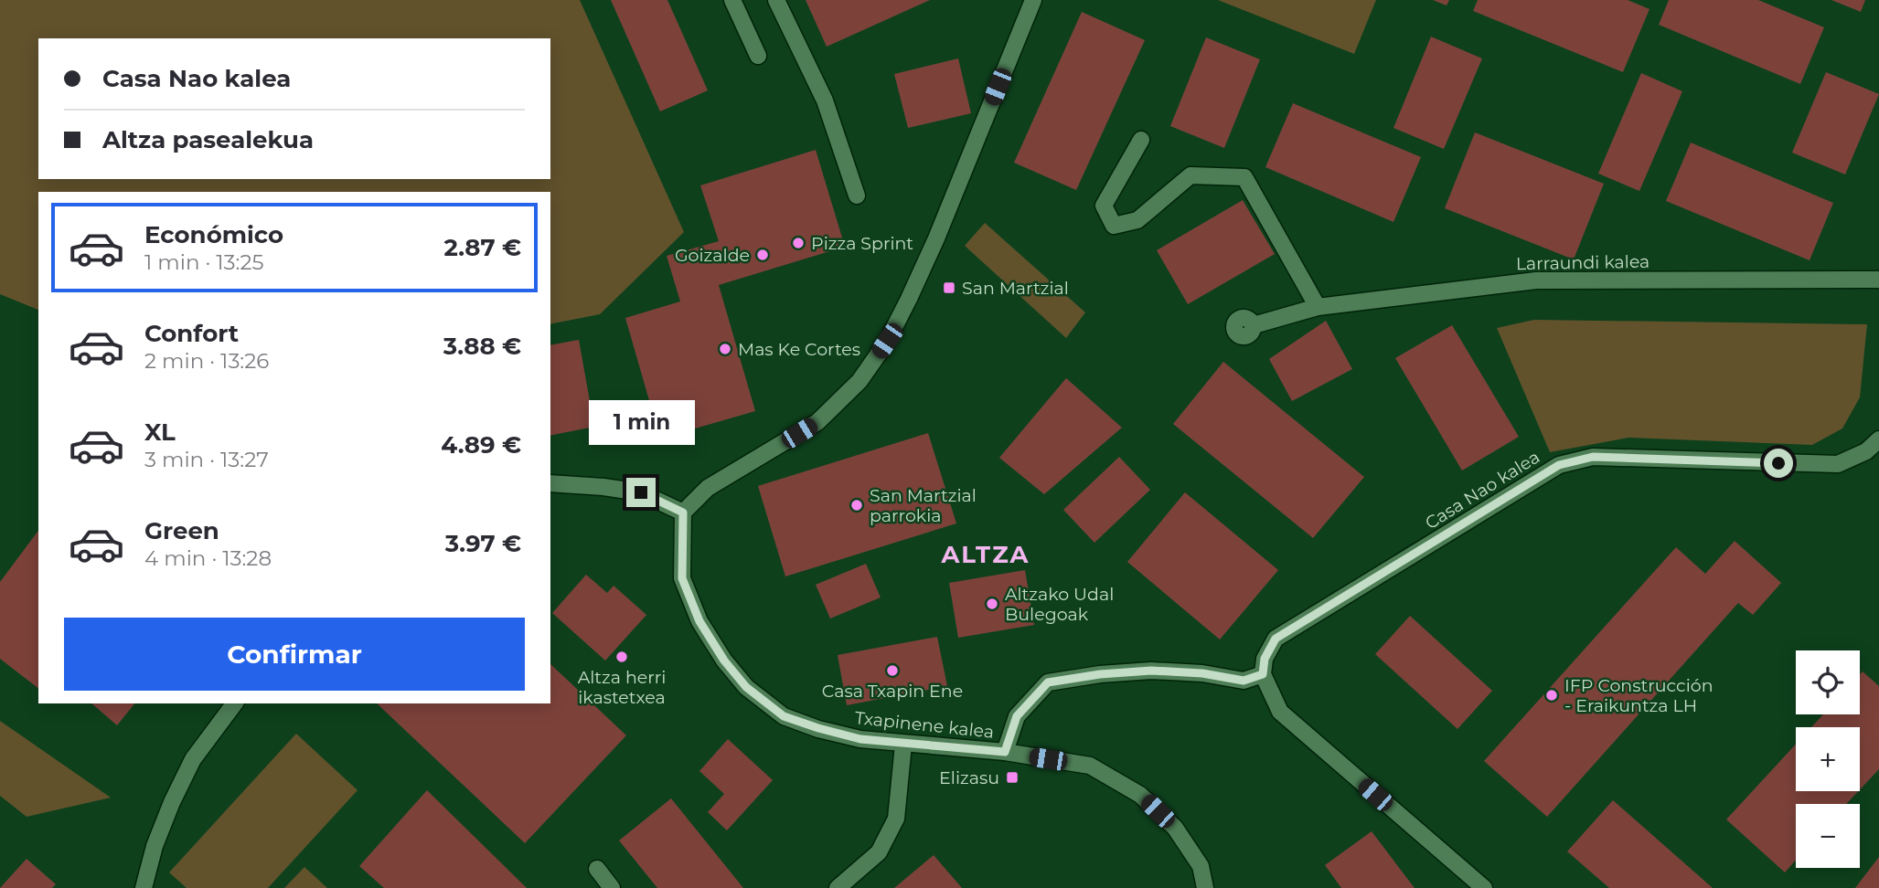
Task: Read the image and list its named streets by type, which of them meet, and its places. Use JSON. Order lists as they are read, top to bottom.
{
  "streets": {
    "street": ["Larraundi kalea", "Casa Nao kalea", "Txapinene kalea"]
  },
  "districts": ["ALTZA"],
  "places": {
    "other": [
      "Pizza Sprint",
      "Goizalde",
      "Mas Ke Cortes",
      "San Martzial parrokia",
      "Altzako Udal Bulegoak",
      "Altza herri ikastetxea",
      "Casa Txapin Ene",
      "IFP Construcción - Eraikuntza LH"
    ],
    "transit": ["San Martzial", "Elizasu"]
  },
  "page": {
    "banner": ["Casa Nao kalea", "Altza pasealekua"],
    "list": [
      {
        "name": "Económico",
        "note": "1 min · 13:25",
        "value": "2.87 €"
      },
      {
        "name": "Confort",
        "note": "2 min · 13:26",
        "value": "3.88 €"
      },
      {
        "name": "XL",
        "note": "3 min · 13:27",
        "value": "4.89 €"
      },
      {
        "name": "Green",
        "note": "4 min · 13:28",
        "value": "3.97 €"
      }
    ],
    "bubble": "1 min",
    "buttons": "Confirmar",
    "map_buttons": ["+", "−"]
  }
}
